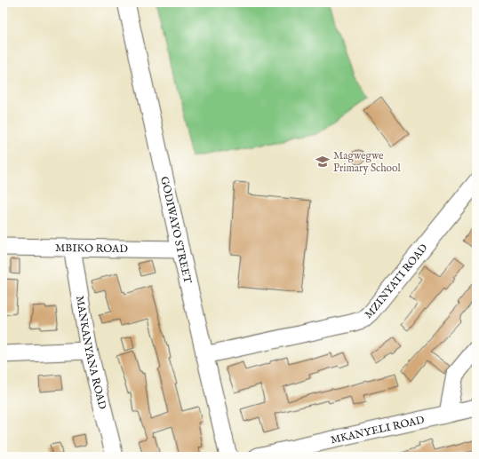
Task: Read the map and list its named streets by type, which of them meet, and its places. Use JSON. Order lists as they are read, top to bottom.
{
  "streets": {
    "street": [
      "GODIWAYO STREET",
      "MBIKO ROAD",
      "MZINYATI ROAD",
      "MANKANYANA ROAD",
      "MKANYELI ROAD"
    ]
  },
  "crossings": [
    ["GODIWAYO STREET", "MBIKO ROAD"],
    ["GODIWAYO STREET", "MZINYATI ROAD"],
    ["MBIKO ROAD", "MANKANYANA ROAD"]
  ],
  "places": {
    "school or university": ["Magwegwe Primary School"]
  }
}
